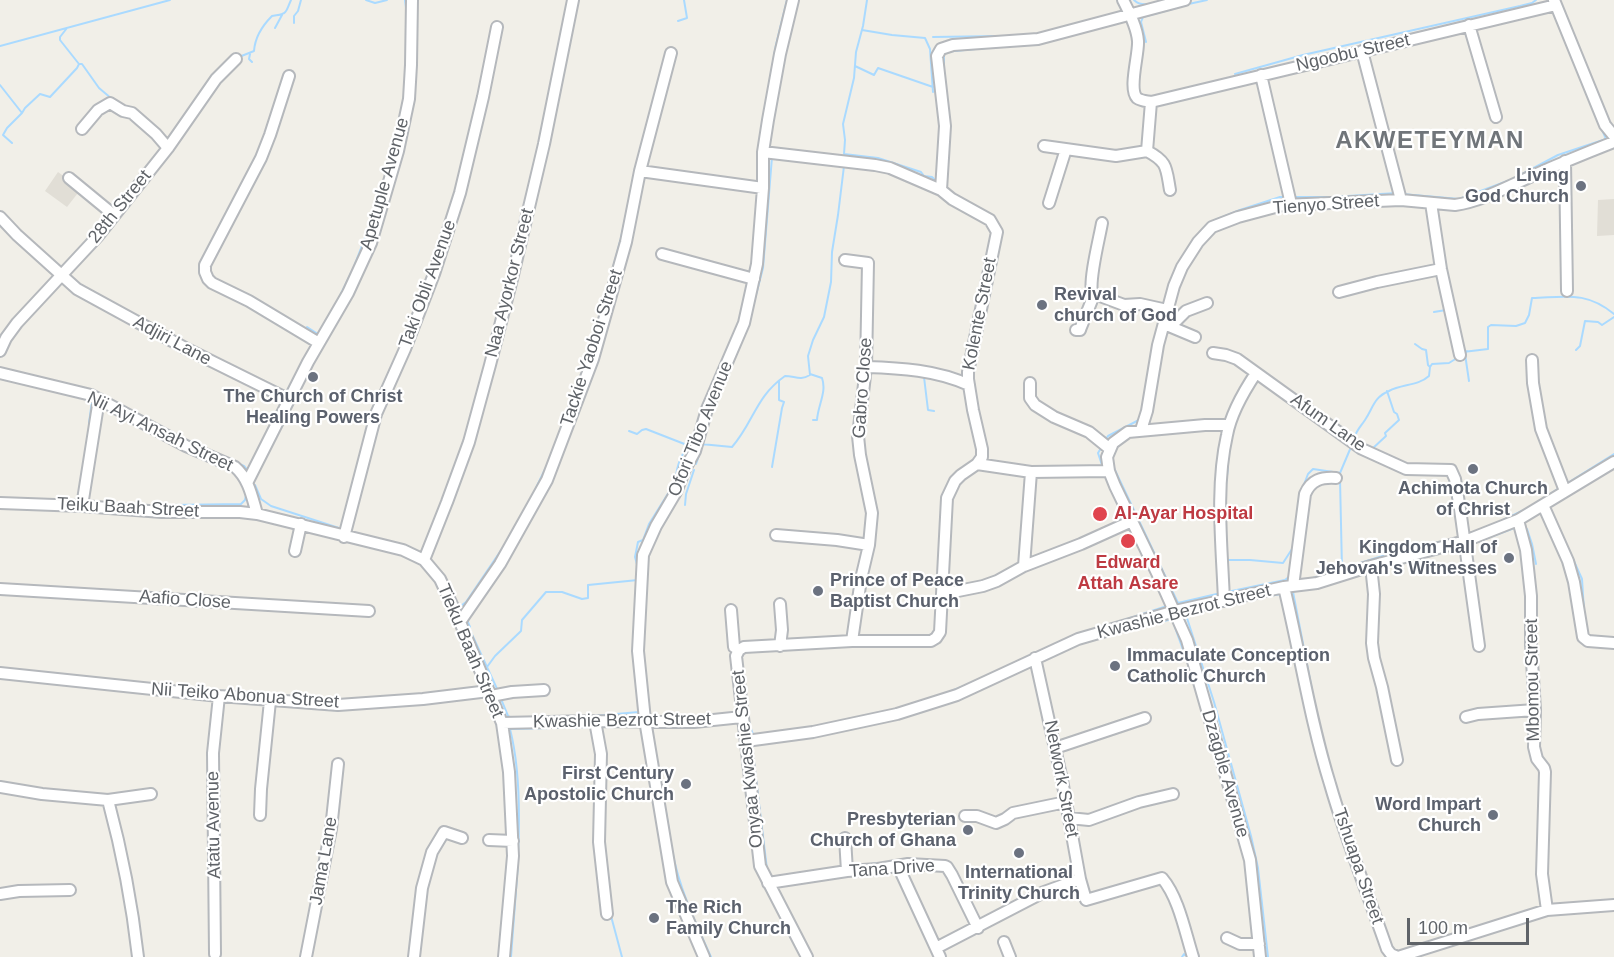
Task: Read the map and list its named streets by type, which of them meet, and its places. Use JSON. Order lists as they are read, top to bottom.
{
  "streets": {
    "street": [
      "Ngoobu Street",
      "Apetuple Avenue",
      "Tienyo Street",
      "28th Street",
      "Naa Ayorkor Street",
      "Taki Obli Avenue",
      "Kolente Street",
      "Adjiri Lane",
      "Tackie Yaoboi Street",
      "Gabro Close",
      "Afum Lane",
      "Ofori Tibo Avenue",
      "Nii Ayi Ansah Street",
      "Teiku Baah Street",
      "Aafio Close",
      "Kwashie Bezrot Street",
      "Tieku Baah Street",
      "Mbomou Street",
      "Nii Teiko Abonua Street",
      "Onyaa Kwashie Street",
      "Dzagble Avenue",
      "Network Street",
      "Atatu Avenue",
      "Jama Lane",
      "Tshuapa Street",
      "Tana Drive"
    ]
  },
  "crossings": [
    ["Apetuple Avenue", "Adjiri Lane"],
    ["Apetuple Avenue", "Nii Ayi Ansah Street"],
    ["28th Street", "Adjiri Lane"],
    ["Naa Ayorkor Street", "Tieku Baah Street"],
    ["Taki Obli Avenue", "Tieku Baah Street"],
    ["Kolente Street", "Ofori Tibo Avenue"],
    ["Kolente Street", "Onyaa Kwashie Street"],
    ["Tackie Yaoboi Street", "Tieku Baah Street"],
    ["Gabro Close", "Onyaa Kwashie Street"],
    ["Afum Lane", "Kwashie Bezrot Street"],
    ["Ofori Tibo Avenue", "Kwashie Bezrot Street"],
    ["Nii Ayi Ansah Street", "Teiku Baah Street"],
    ["Nii Ayi Ansah Street", "Tieku Baah Street"],
    ["Teiku Baah Street", "Tieku Baah Street"],
    ["Kwashie Bezrot Street", "Tieku Baah Street"],
    ["Kwashie Bezrot Street", "Mbomou Street"],
    ["Kwashie Bezrot Street", "Onyaa Kwashie Street"],
    ["Kwashie Bezrot Street", "Dzagble Avenue"],
    ["Kwashie Bezrot Street", "Network Street"],
    ["Kwashie Bezrot Street", "Tshuapa Street"],
    ["Tieku Baah Street", "Nii Teiko Abonua Street"],
    ["Mbomou Street", "Tshuapa Street"],
    ["Nii Teiko Abonua Street", "Atatu Avenue"],
    ["Onyaa Kwashie Street", "Tana Drive"]
  ],
  "districts": ["AKWETEYMAN"],
  "places": [
    "Living God Church",
    "Revival church of God",
    "The Church of Christ Healing Powers",
    "Achimota Church of Christ",
    "Al-Ayar Hospital",
    "Edward Attah Asare",
    "Kingdom Hall of Jehovah's Witnesses",
    "Prince of Peace Baptist Church",
    "Immaculate Conception Catholic Church",
    "First Century Apostolic Church",
    "Word Impart Church",
    "Presbyterian Church of Ghana",
    "International Trinity Church",
    "The Rich Family Church"
  ],
  "scale_bar": "100 m"
}
